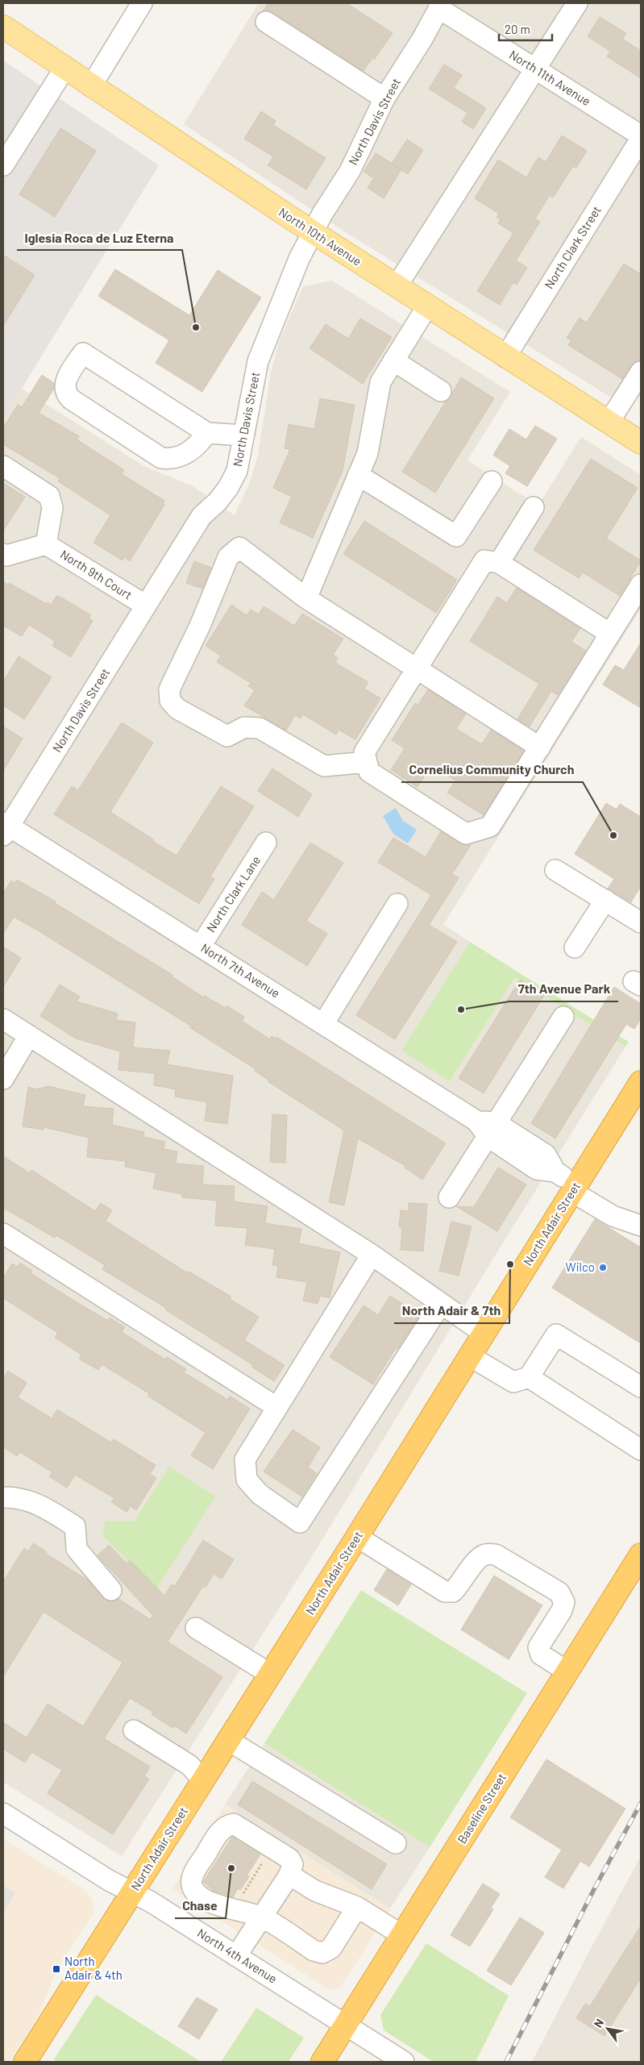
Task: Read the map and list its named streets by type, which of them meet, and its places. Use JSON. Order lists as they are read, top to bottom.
{
  "streets": {
    "highway": ["North Adair Street", "Baseline Street"],
    "main road": ["North 10th Avenue"],
    "street": [
      "North 11th Avenue",
      "North Davis Street",
      "North Clark Street",
      "North 9th Court",
      "North Clark Lane",
      "North 7th Avenue",
      "North 4th Avenue"
    ]
  },
  "crossings": [
    ["North 11th Avenue", "North Davis Street"],
    ["North 11th Avenue", "North Clark Street"],
    ["North Davis Street", "North 10th Avenue"],
    ["North Davis Street", "North 9th Court"],
    ["North Davis Street", "North 7th Avenue"],
    ["North 10th Avenue", "North Clark Street"],
    ["North Clark Lane", "North 7th Avenue"],
    ["North 7th Avenue", "North Adair Street"],
    ["North Adair Street", "North 4th Avenue"],
    ["Baseline Street", "North 4th Avenue"]
  ],
  "places": {
    "other": [
      "Iglesia Roca de Luz Eterna",
      "Cornelius Community Church",
      "7th Avenue Park",
      "North Adair & 7th",
      "Wilco",
      "Chase"
    ],
    "transit": ["North Adair & 4th"]
  },
  "scale_bar": "20 m",
  "north": "top left"
}
